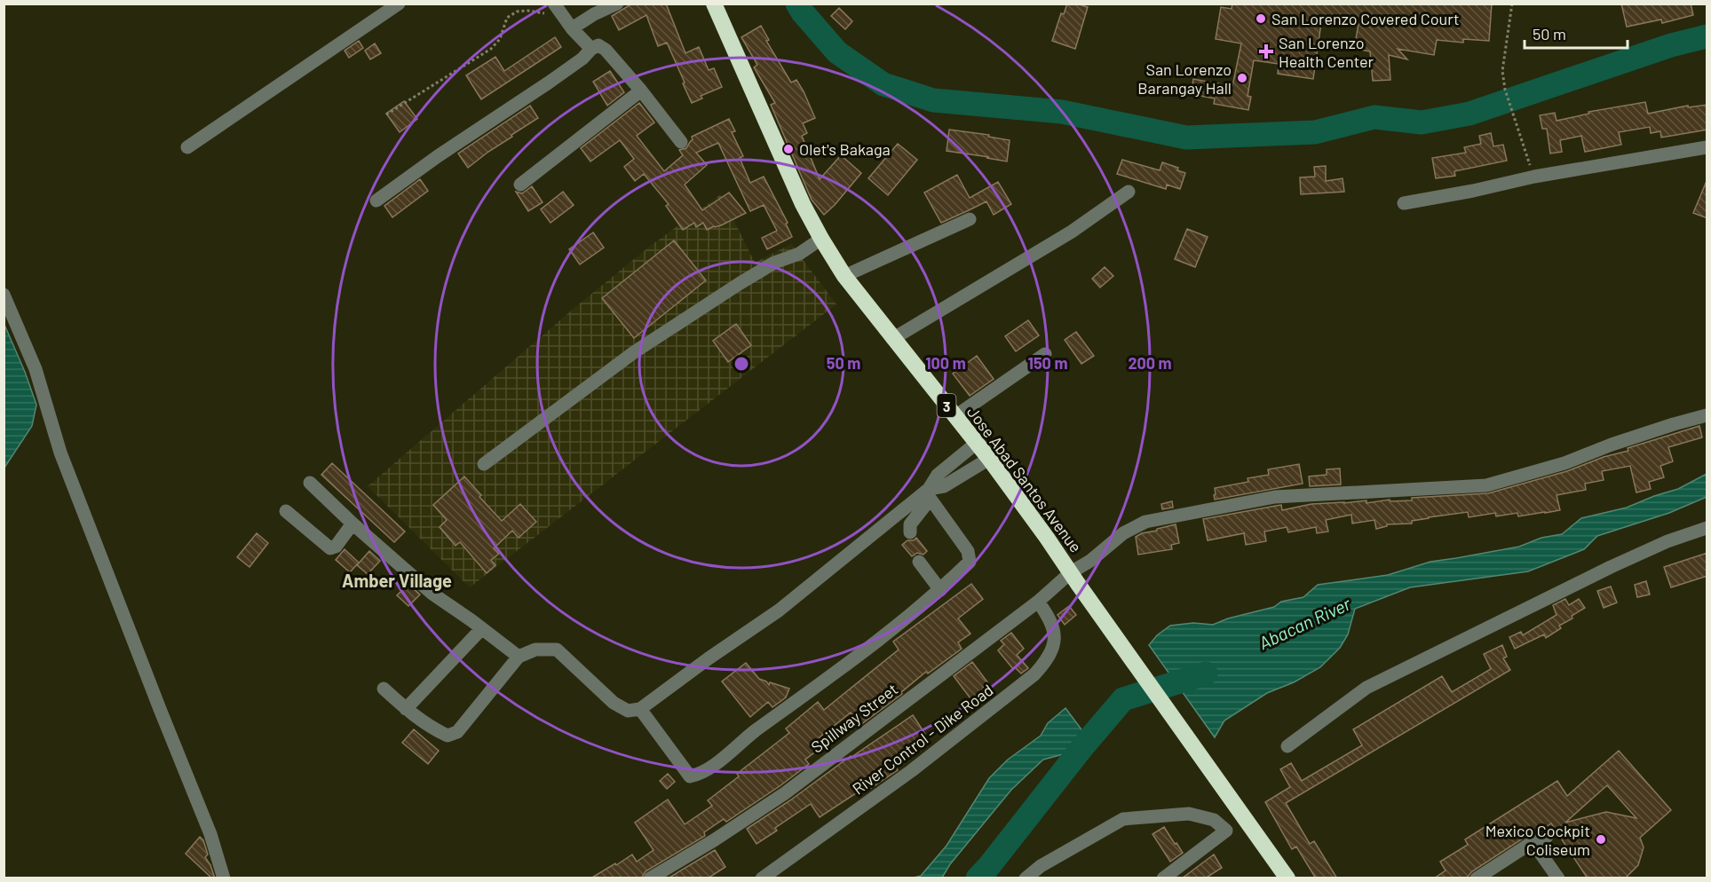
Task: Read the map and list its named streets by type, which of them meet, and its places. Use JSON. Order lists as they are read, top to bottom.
{
  "streets": {
    "highway": ["3", "Jose Abad Santos Avenue"],
    "street": ["Spillway Street", "River Control - Dike Road"]
  },
  "crossings": [
    ["Jose Abad Santos Avenue", "Spillway Street"],
    ["Spillway Street", "River Control - Dike Road"]
  ],
  "districts": ["Amber Village"],
  "water": ["Abacan River"],
  "places": {
    "other": [
      "San Lorenzo Covered Court",
      "San Lorenzo Barangay Hall",
      "Olet's Bakaga",
      "Mexico Cockpit Coliseum"
    ],
    "health": ["San Lorenzo Health Center"]
  },
  "scale_bar": "50 m",
  "rings": [
    "50 m",
    "100 m",
    "150 m",
    "200 m"
  ]
}
